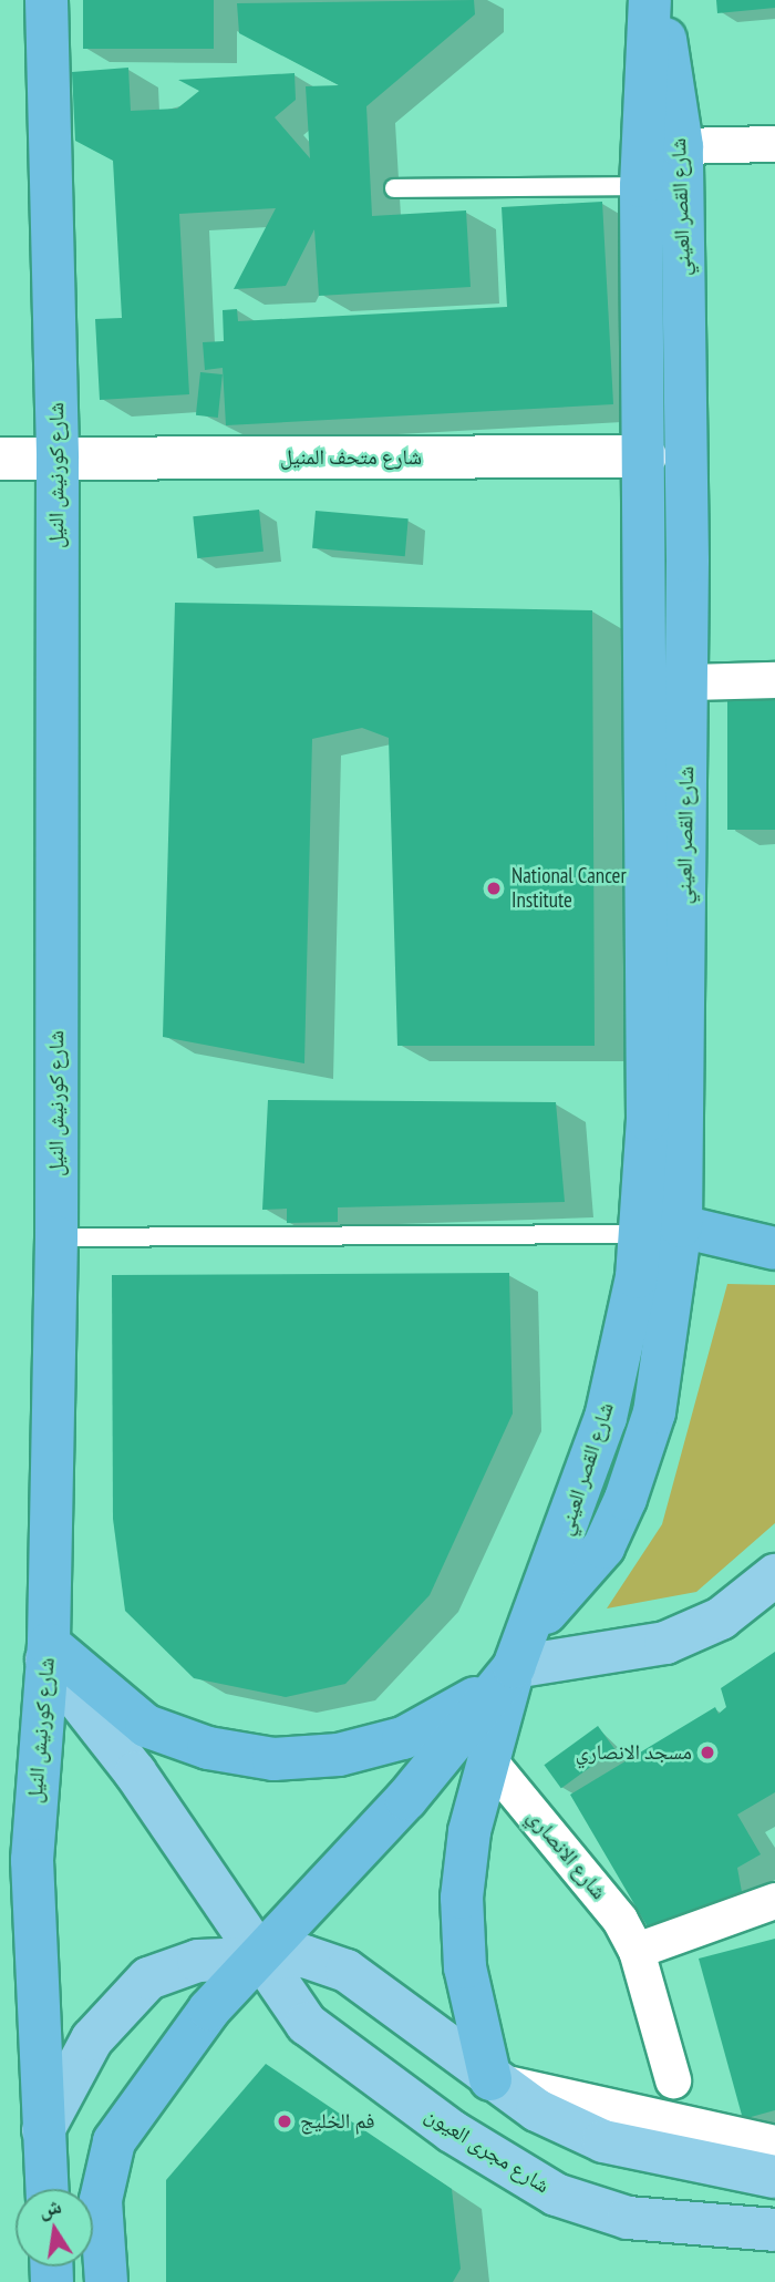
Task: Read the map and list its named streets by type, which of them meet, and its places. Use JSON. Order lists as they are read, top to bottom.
{
  "streets": {
    "highway": ["شارع القصر العيني", "شارع كورنيش النيل"],
    "main road": ["شارع مجرى العيون"],
    "street": ["شارع متحف المنيل", "شارع الانصاري"]
  },
  "crossings": [
    ["شارع القصر العيني", "شارع متحف المنيل"],
    ["شارع القصر العيني", "شارع مجرى العيون"],
    ["شارع متحف المنيل", "شارع كورنيش النيل"],
    ["شارع كورنيش النيل", "شارع مجرى العيون"]
  ],
  "places": ["National Cancer Institute", "مسجد الانصاري", "فم الخليج"],
  "north": "top"
}
